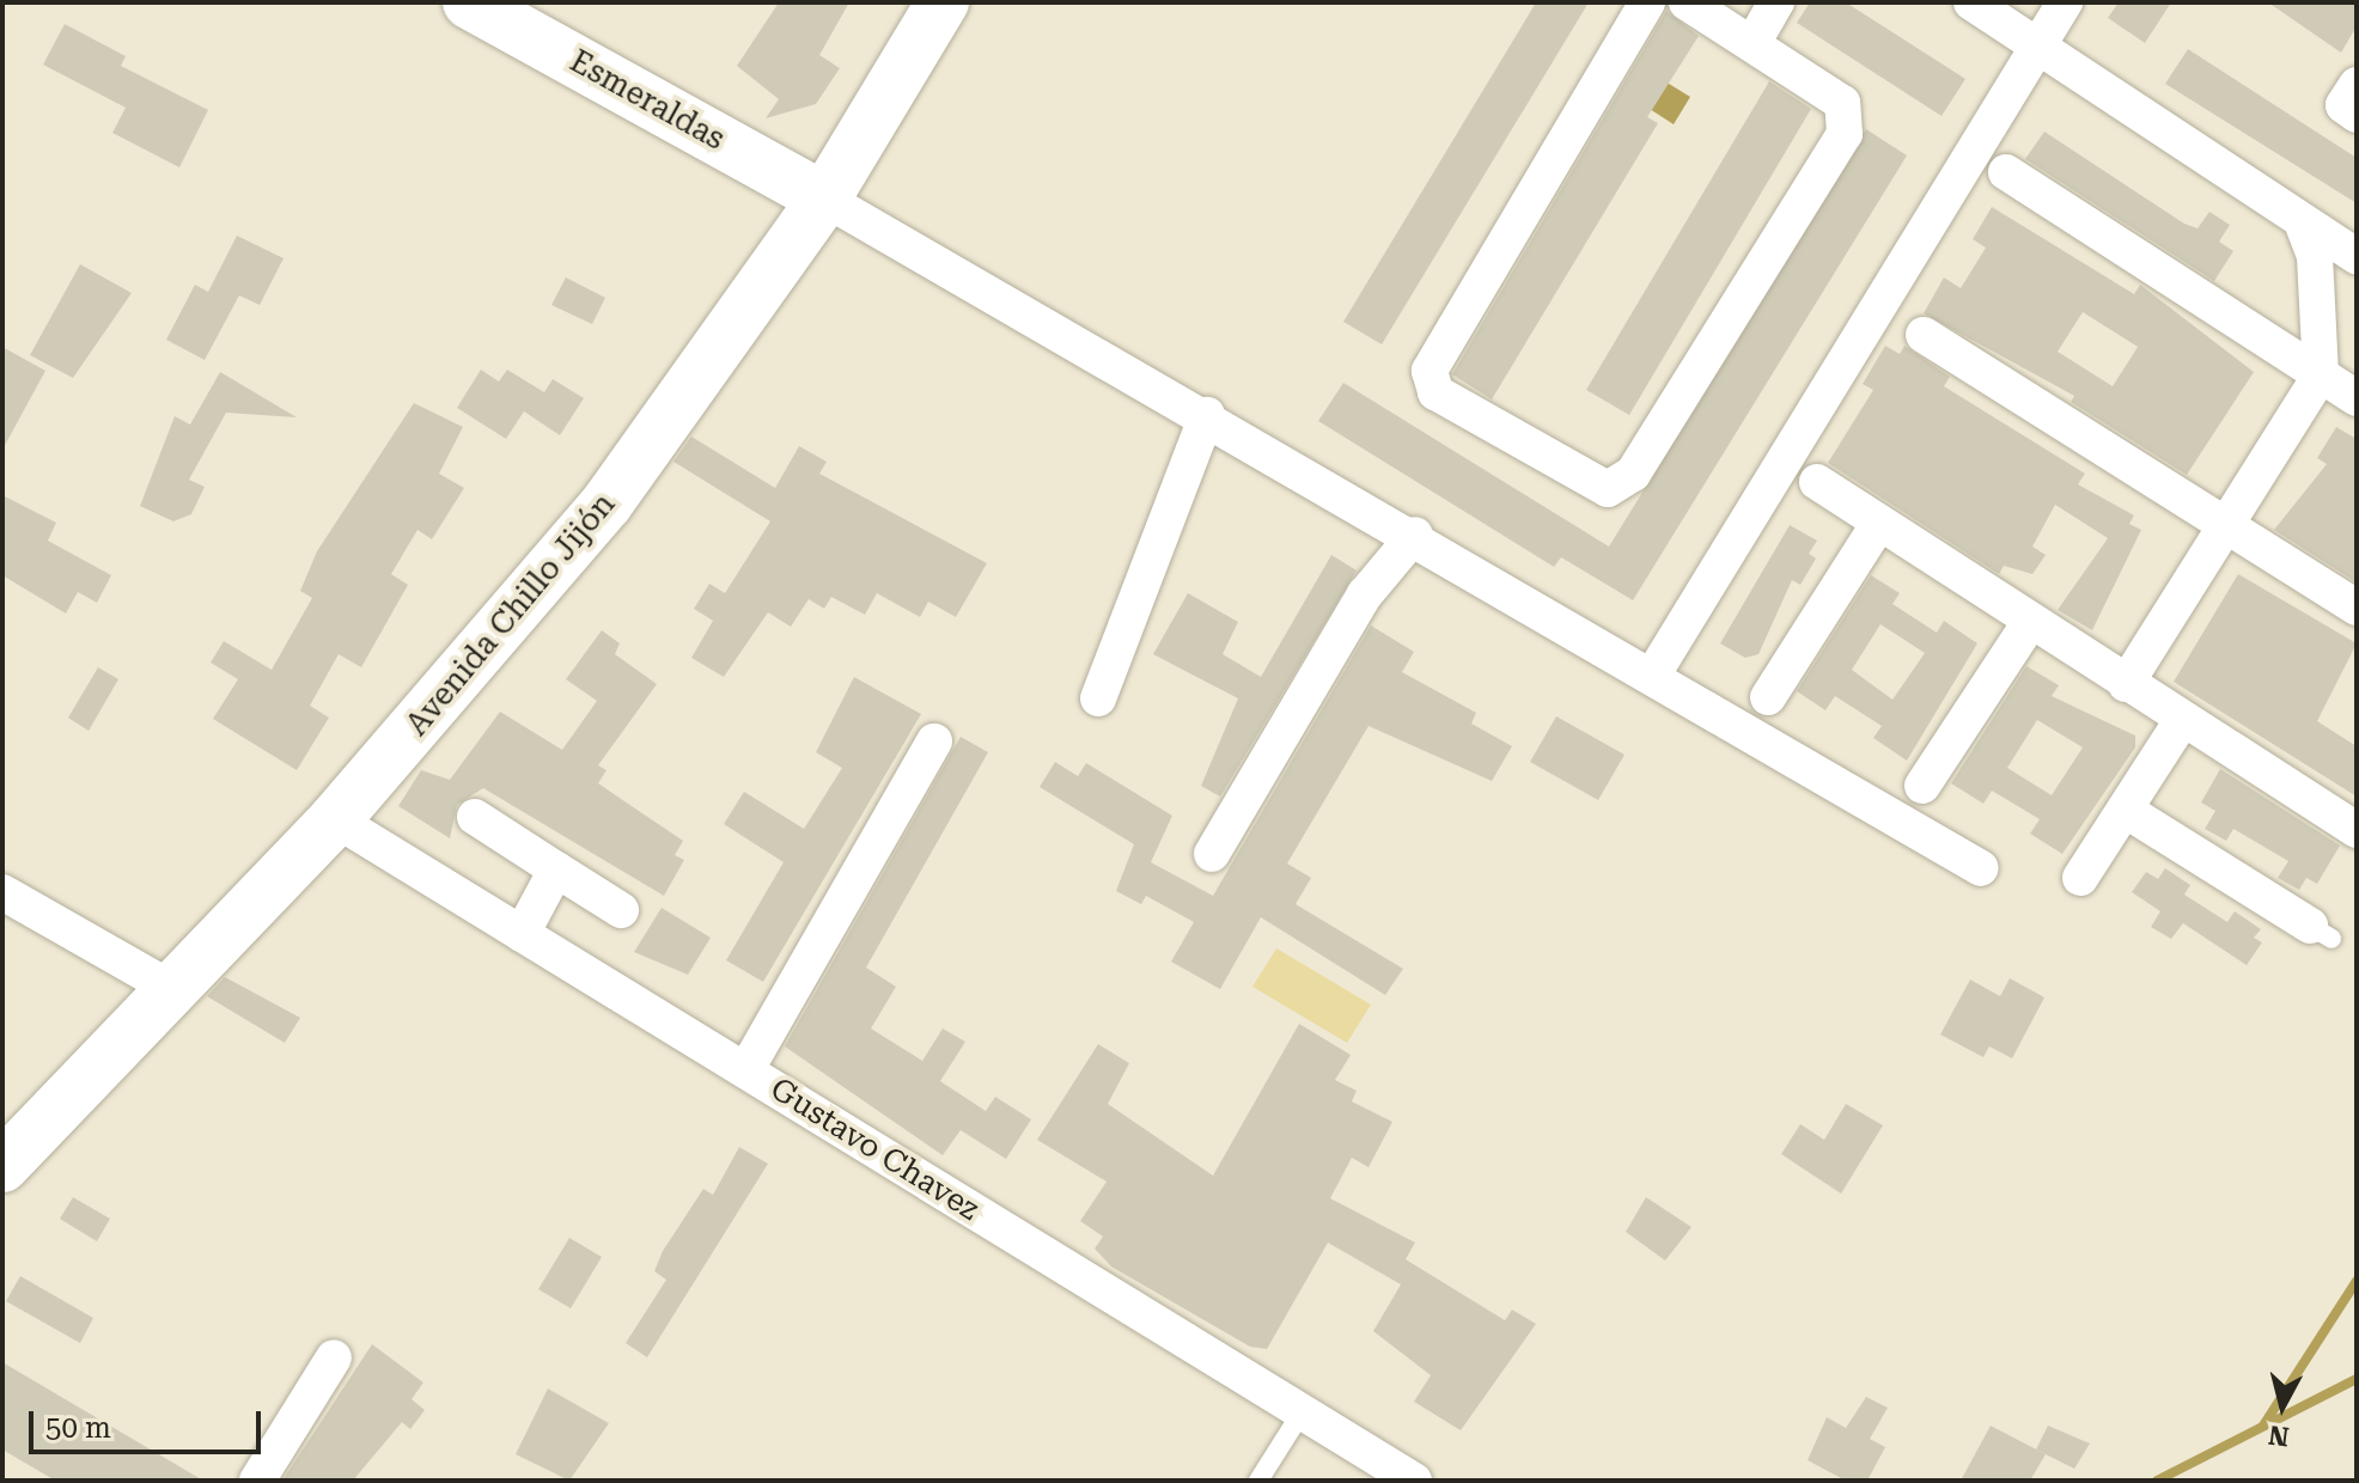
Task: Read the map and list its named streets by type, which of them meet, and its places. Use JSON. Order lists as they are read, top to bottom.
{
  "streets": {
    "street": ["Esmeraldas", "Avenida Chillo Jijón", "Gustavo Chavez"]
  },
  "crossings": [
    ["Esmeraldas", "Avenida Chillo Jijón"],
    ["Avenida Chillo Jijón", "Gustavo Chavez"]
  ],
  "scale_bar": "50 m",
  "north": "bottom"
}
